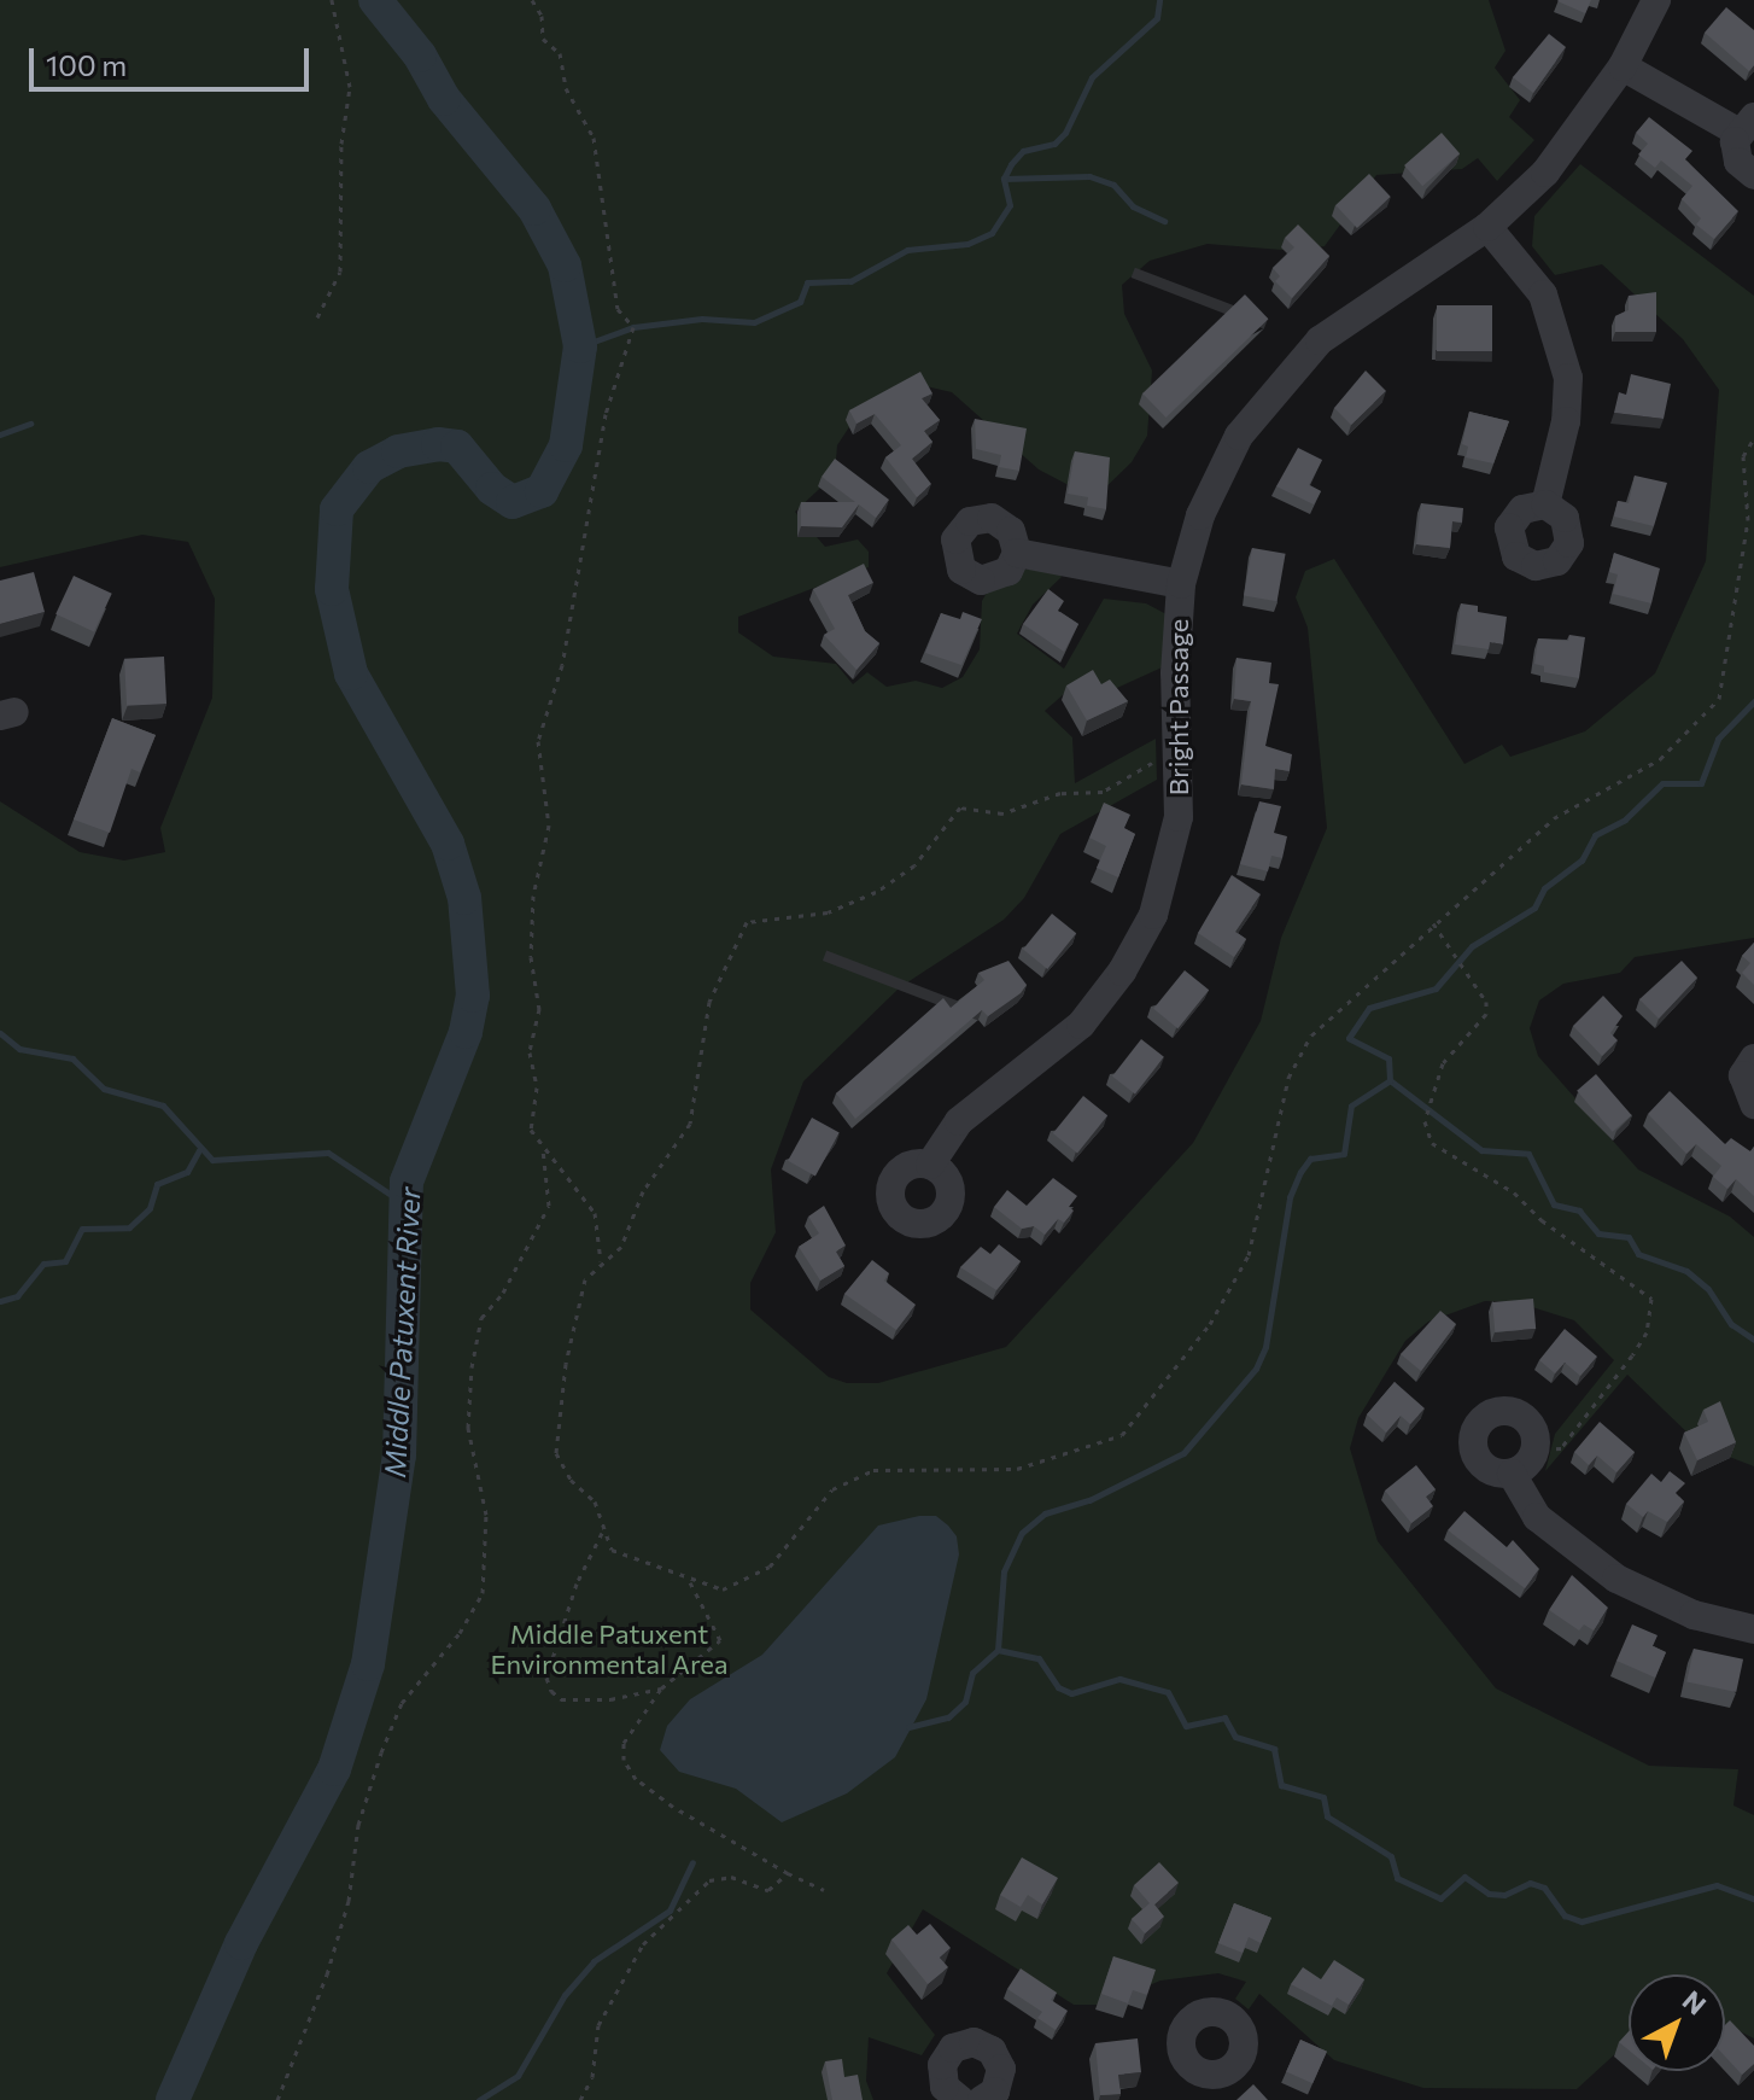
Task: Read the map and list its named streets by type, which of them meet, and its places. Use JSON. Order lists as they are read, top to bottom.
{
  "streets": {
    "street": ["Bright Passage"]
  },
  "water": ["Middle Patuxent River"],
  "parks": ["Middle Patuxent Environmental Area"],
  "scale_bar": "100 m",
  "north": "top right"
}
